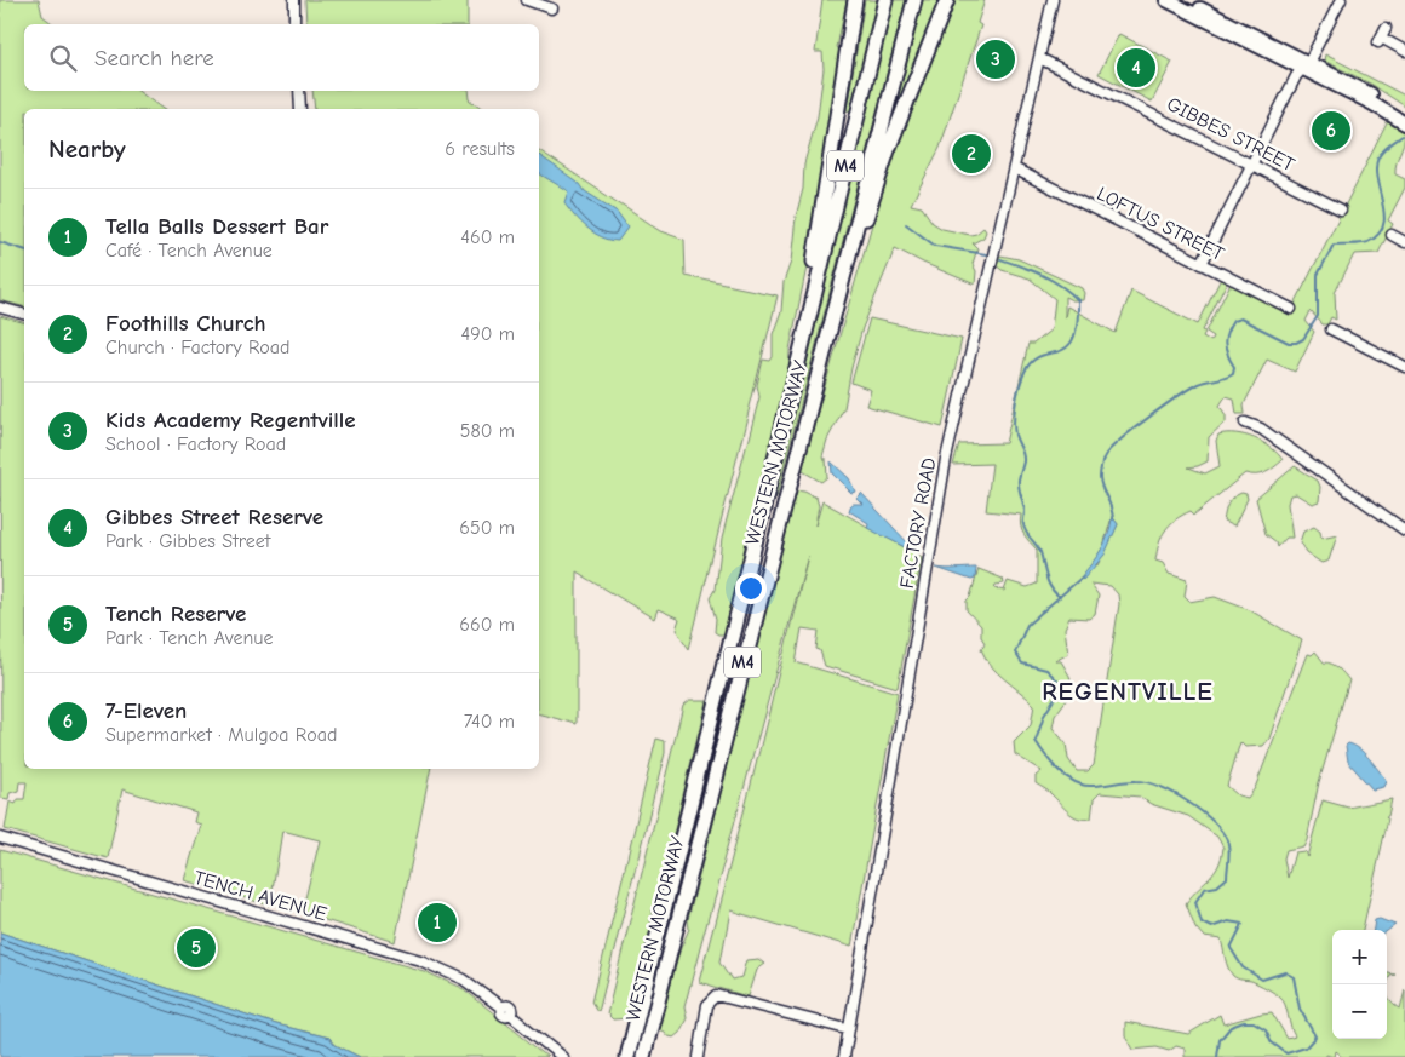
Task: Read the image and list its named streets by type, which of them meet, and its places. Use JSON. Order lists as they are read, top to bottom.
{
  "streets": {
    "highway": ["M4", "WESTERN MOTORWAY"],
    "street": [
      "GIBBES STREET",
      "LOFTUS STREET",
      "FACTORY ROAD",
      "TENCH AVENUE"
    ]
  },
  "crossings": [
    ["GIBBES STREET", "FACTORY ROAD"],
    ["M4", "WESTERN MOTORWAY"],
    ["LOFTUS STREET", "FACTORY ROAD"]
  ],
  "districts": ["REGENTVILLE"],
  "page": {
    "search": "Search here",
    "pins": [
      "3",
      "4",
      "6",
      "2",
      "1",
      "5"
    ],
    "heading": ["Nearby", "6 results"],
    "list": [
      {
        "mark": "1",
        "name": "Tella Balls Dessert Bar",
        "note": "Café · Tench Avenue",
        "value": "460 m"
      },
      {
        "mark": "2",
        "name": "Foothills Church",
        "note": "Church · Factory Road",
        "value": "490 m"
      },
      {
        "mark": "3",
        "name": "Kids Academy Regentville",
        "note": "School · Factory Road",
        "value": "580 m"
      },
      {
        "mark": "4",
        "name": "Gibbes Street Reserve",
        "note": "Park · Gibbes Street",
        "value": "650 m"
      },
      {
        "mark": "5",
        "name": "Tench Reserve",
        "note": "Park · Tench Avenue",
        "value": "660 m"
      },
      {
        "mark": "6",
        "name": "7-Eleven",
        "note": "Supermarket · Mulgoa Road",
        "value": "740 m"
      }
    ],
    "map_buttons": ["+", "−"]
  }
}
